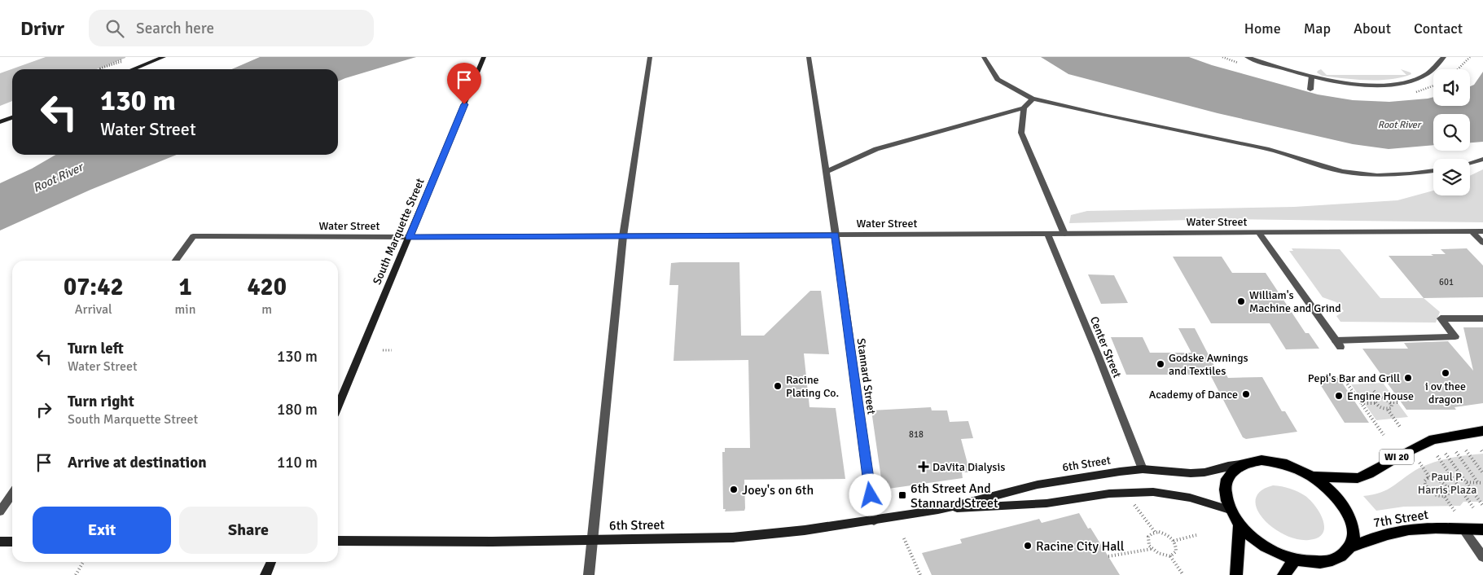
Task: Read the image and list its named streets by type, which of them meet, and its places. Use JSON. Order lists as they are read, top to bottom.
{
  "streets": {
    "main road": ["WI 20", "7th Street"],
    "street": [
      "Water Street",
      "South Marquette Street",
      "Center Street",
      "Stannard Street",
      "6th Street"
    ]
  },
  "crossings": [
    ["Water Street", "South Marquette Street"],
    ["Water Street", "Center Street"],
    ["Water Street", "Stannard Street"],
    ["Center Street", "6th Street"],
    ["Stannard Street", "6th Street"],
    ["WI 20", "6th Street"],
    ["WI 20", "7th Street"],
    ["6th Street", "7th Street"]
  ],
  "water": ["Root River"],
  "parks": ["Paul P. Harris Plaza"],
  "places": {
    "other": [
      "William's Machine and Grind",
      "Godske Awnings and Textiles",
      "i ov thee dragon",
      "Pepi's Bar and Grill",
      "Racine Plating Co.",
      "Academy of Dance",
      "Engine House",
      "Joey's on 6th",
      "Racine City Hall"
    ],
    "health": ["DaVita Dialysis"],
    "transit": ["6th Street And Stannard Street"]
  },
  "house_numbers": ["601", "818"],
  "page": {
    "header": "Drivr",
    "search": "Search here",
    "nav": [
      "Home",
      "Map",
      "About",
      "Contact"
    ],
    "turn": ["130 m", "Water Street"],
    "eta": [
      "07:42",
      "Arrival",
      "1",
      "min",
      "420",
      "m"
    ],
    "list": [
      {
        "name": "Turn left",
        "note": "Water Street",
        "value": "130 m"
      },
      {
        "name": "Turn right",
        "note": "South Marquette Street",
        "value": "180 m"
      },
      {
        "name": "Arrive at destination",
        "value": "110 m"
      }
    ],
    "buttons": ["Exit", "Share"]
  }
}
